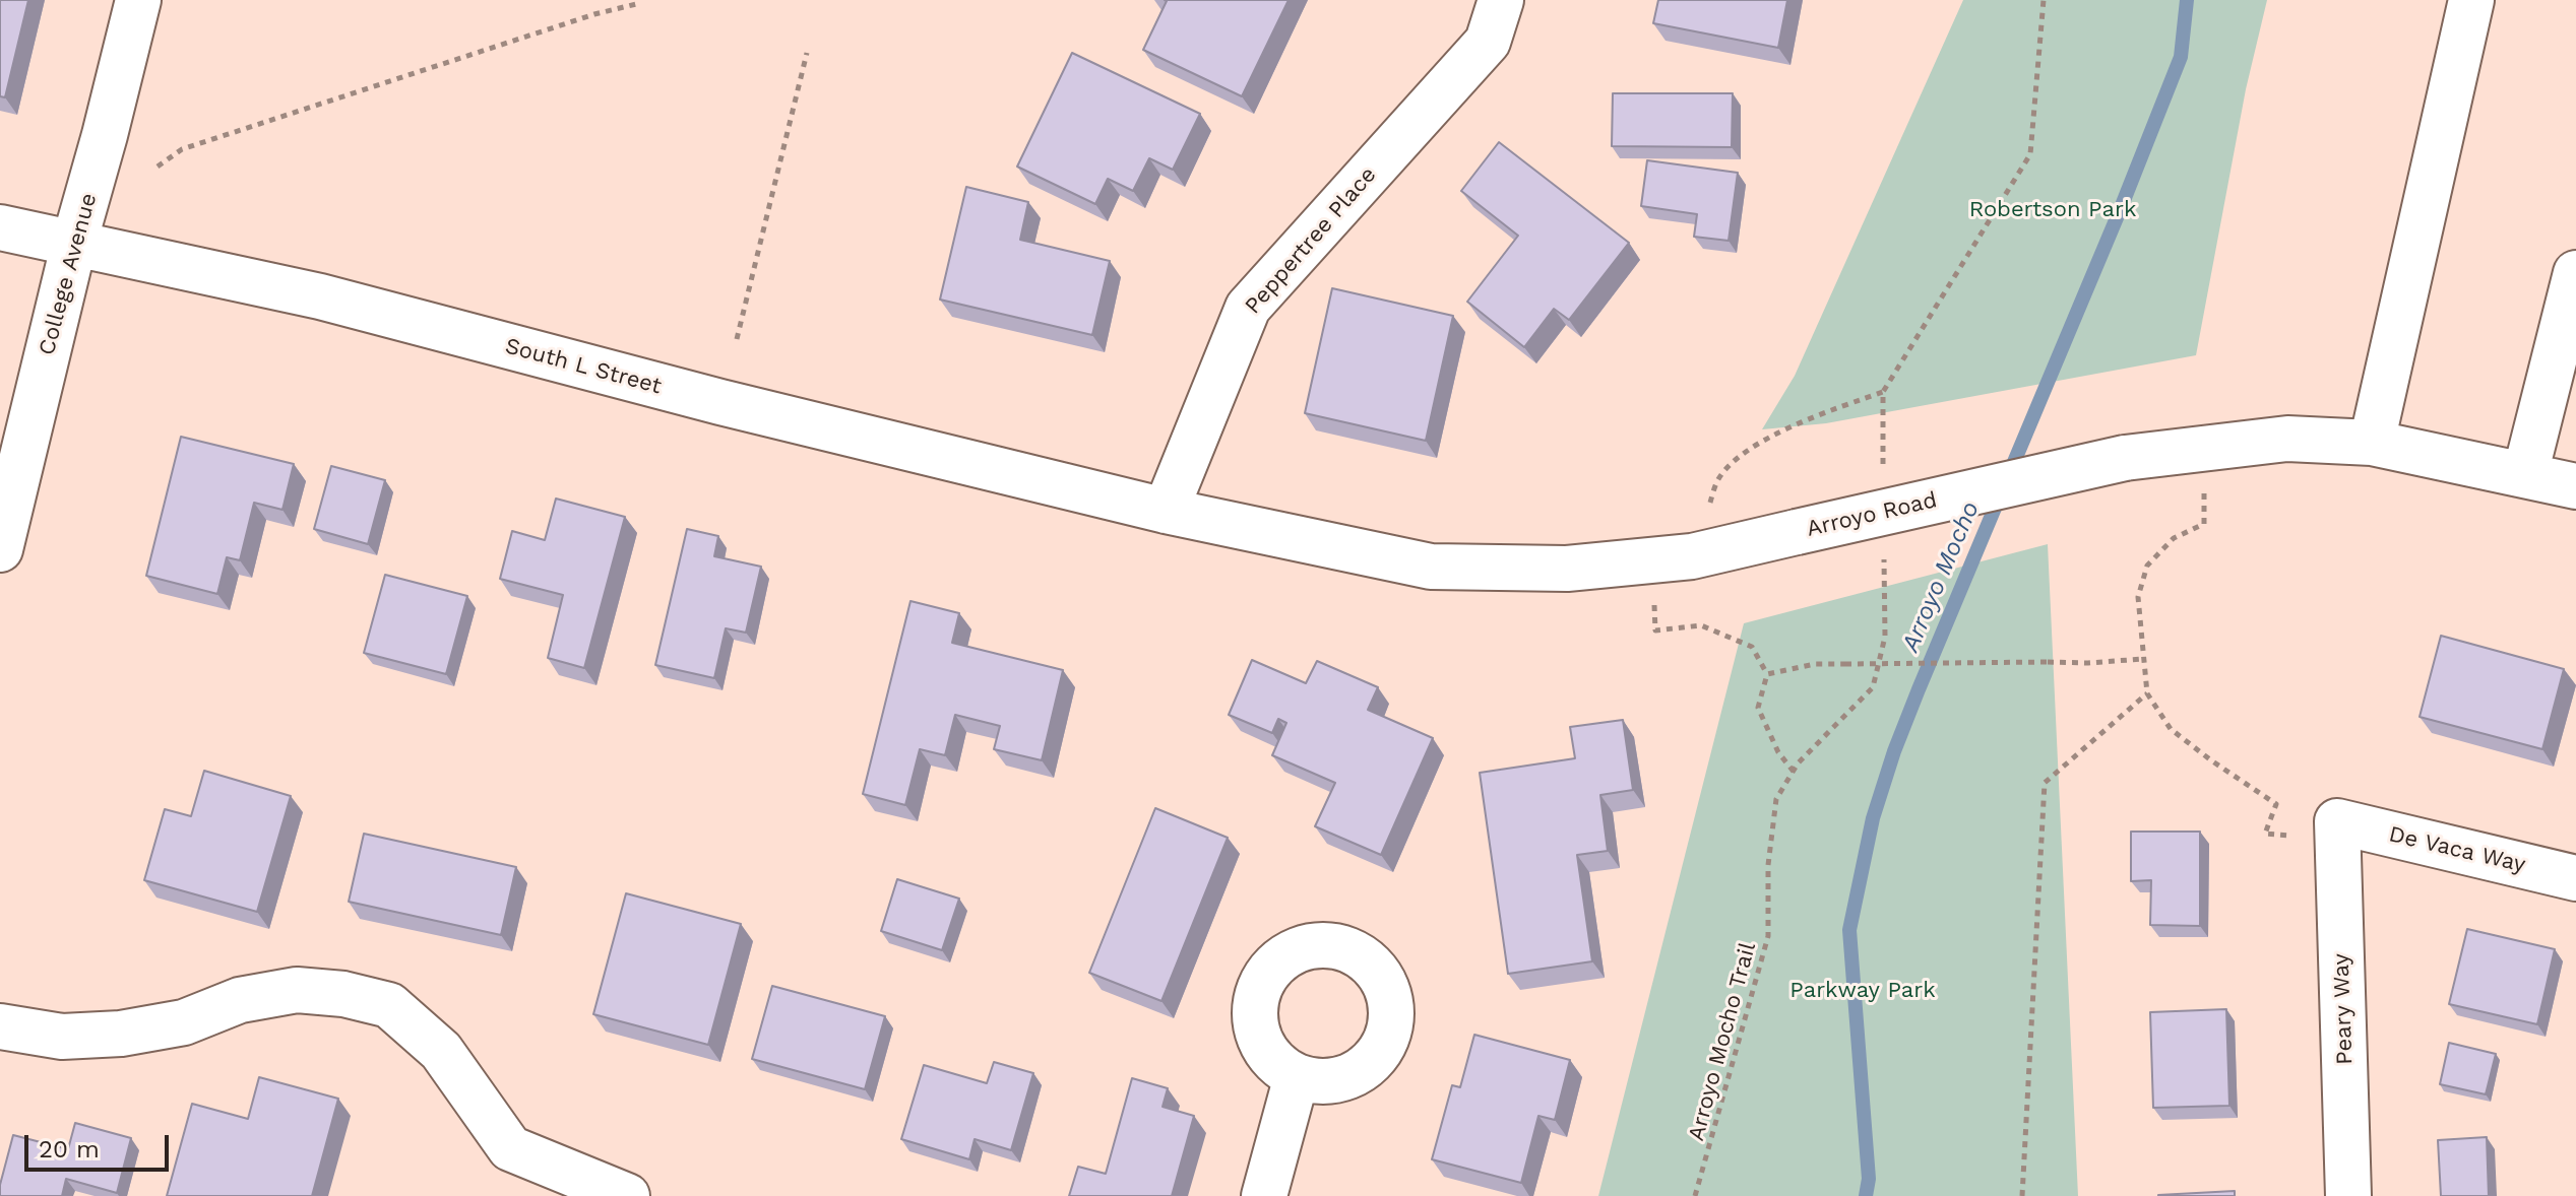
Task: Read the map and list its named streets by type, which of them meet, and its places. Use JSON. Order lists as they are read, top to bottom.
{
  "streets": {
    "street": [
      "Peppertree Place",
      "College Avenue",
      "South L Street",
      "Arroyo Road",
      "De Vaca Way",
      "Peary Way"
    ],
    "path": ["Arroyo Mocho Trail"]
  },
  "crossings": [
    ["Peppertree Place", "South L Street"],
    ["Peppertree Place", "Arroyo Road"],
    ["College Avenue", "South L Street"],
    ["South L Street", "Arroyo Road"],
    ["De Vaca Way", "Peary Way"]
  ],
  "water": ["Arroyo Mocho"],
  "parks": ["Robertson Park", "Parkway Park"],
  "scale_bar": "20 m"
}
